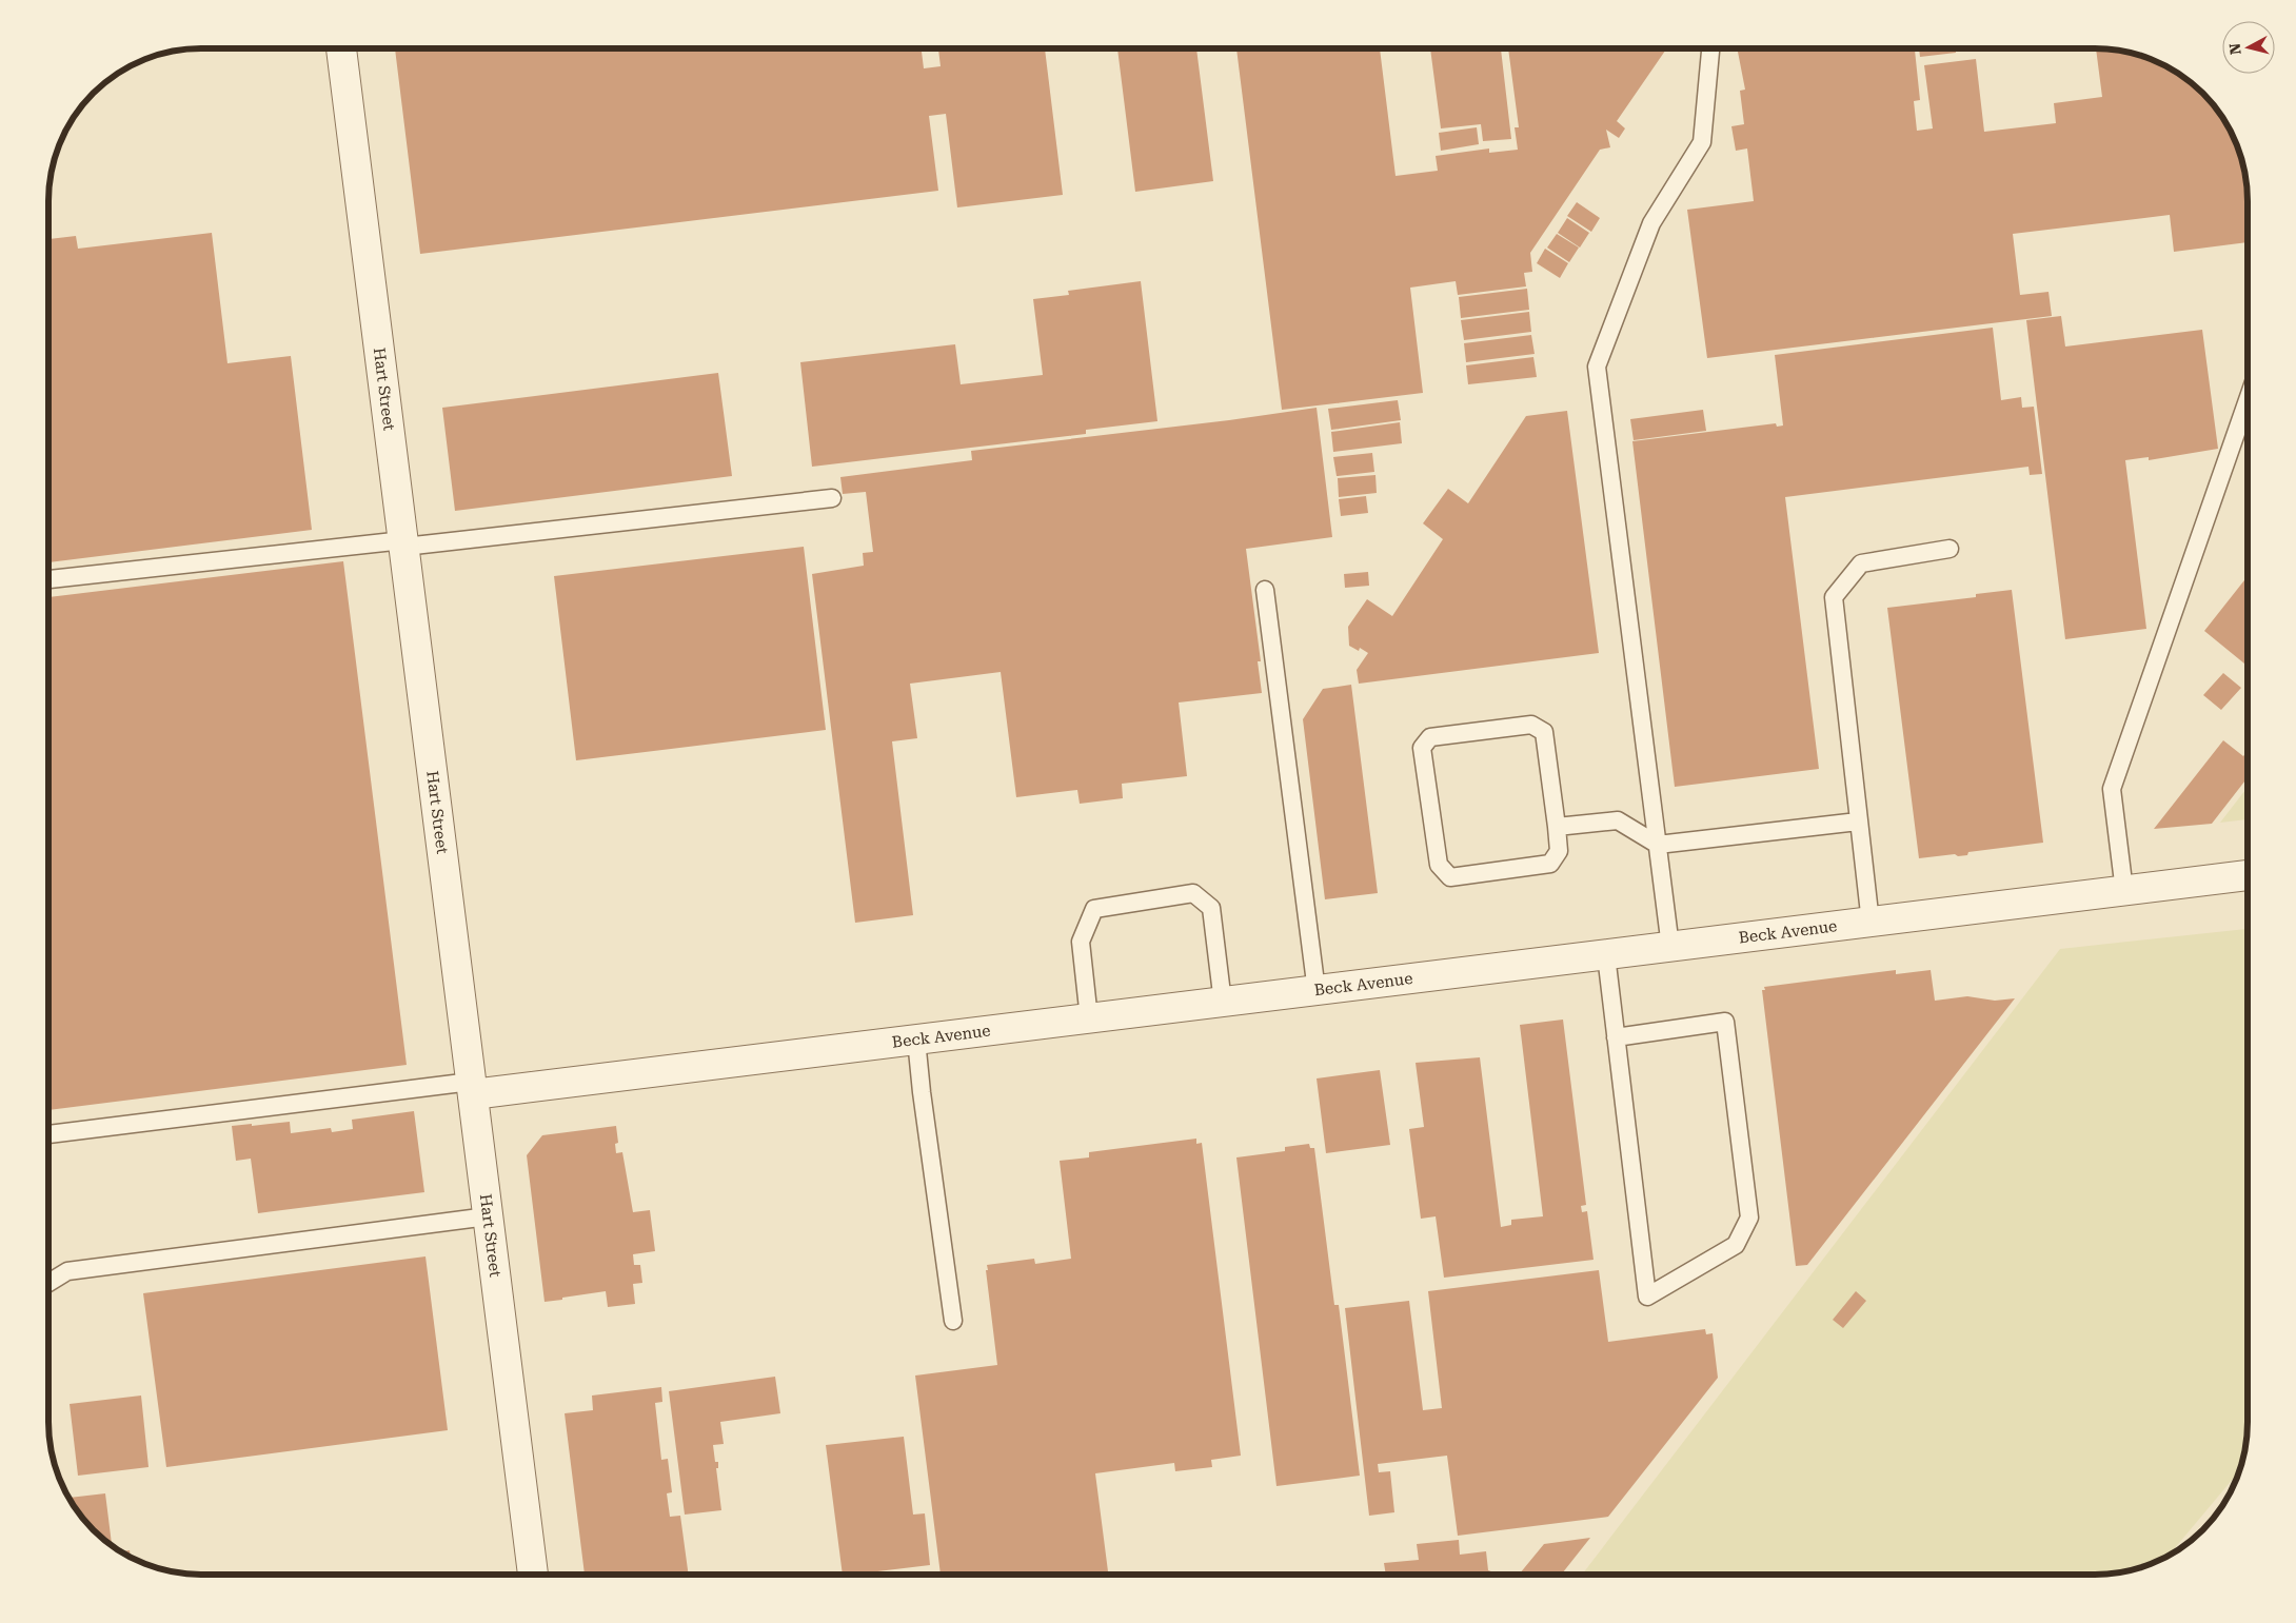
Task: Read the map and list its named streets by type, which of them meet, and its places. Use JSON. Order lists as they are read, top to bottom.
{
  "streets": {
    "street": ["Hart Street", "Beck Avenue"]
  },
  "crossings": [
    ["Hart Street", "Beck Avenue"]
  ],
  "north": "left"
}
